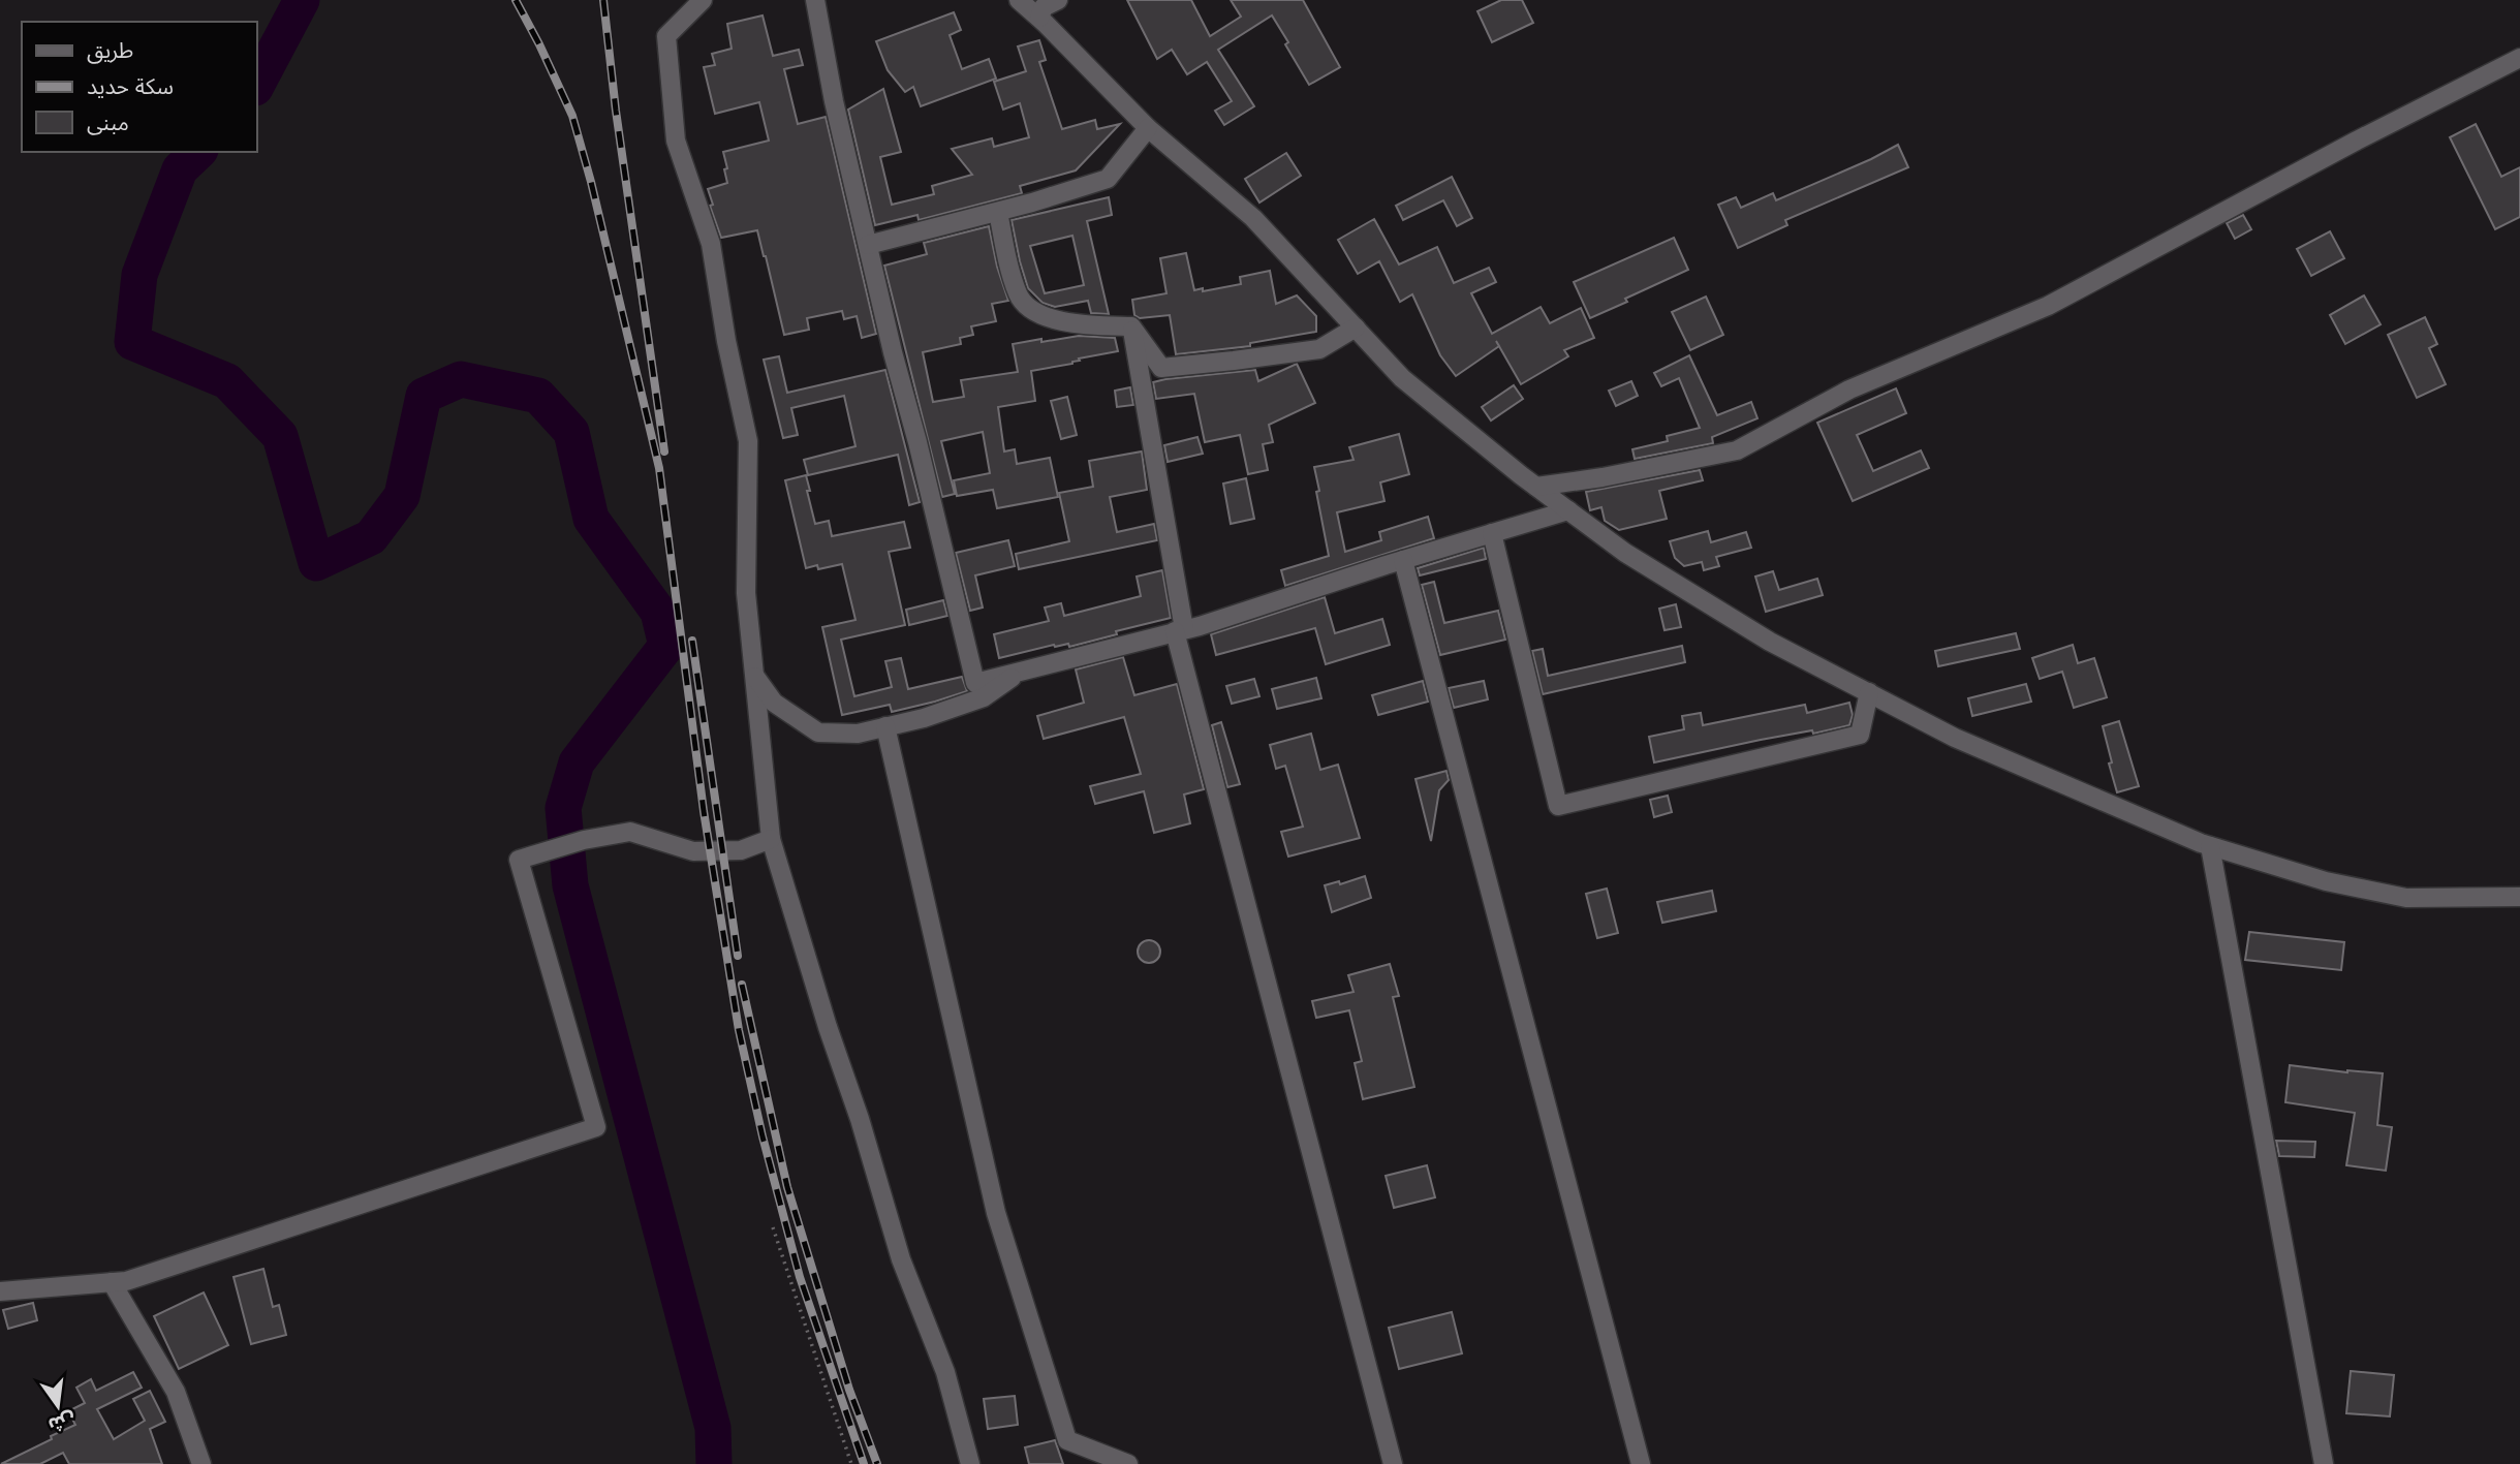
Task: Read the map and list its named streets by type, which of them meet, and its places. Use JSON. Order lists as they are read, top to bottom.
{
  "legend": ["طريق", "سكة حديد", "مبنى"],
  "north": "bottom"
}
